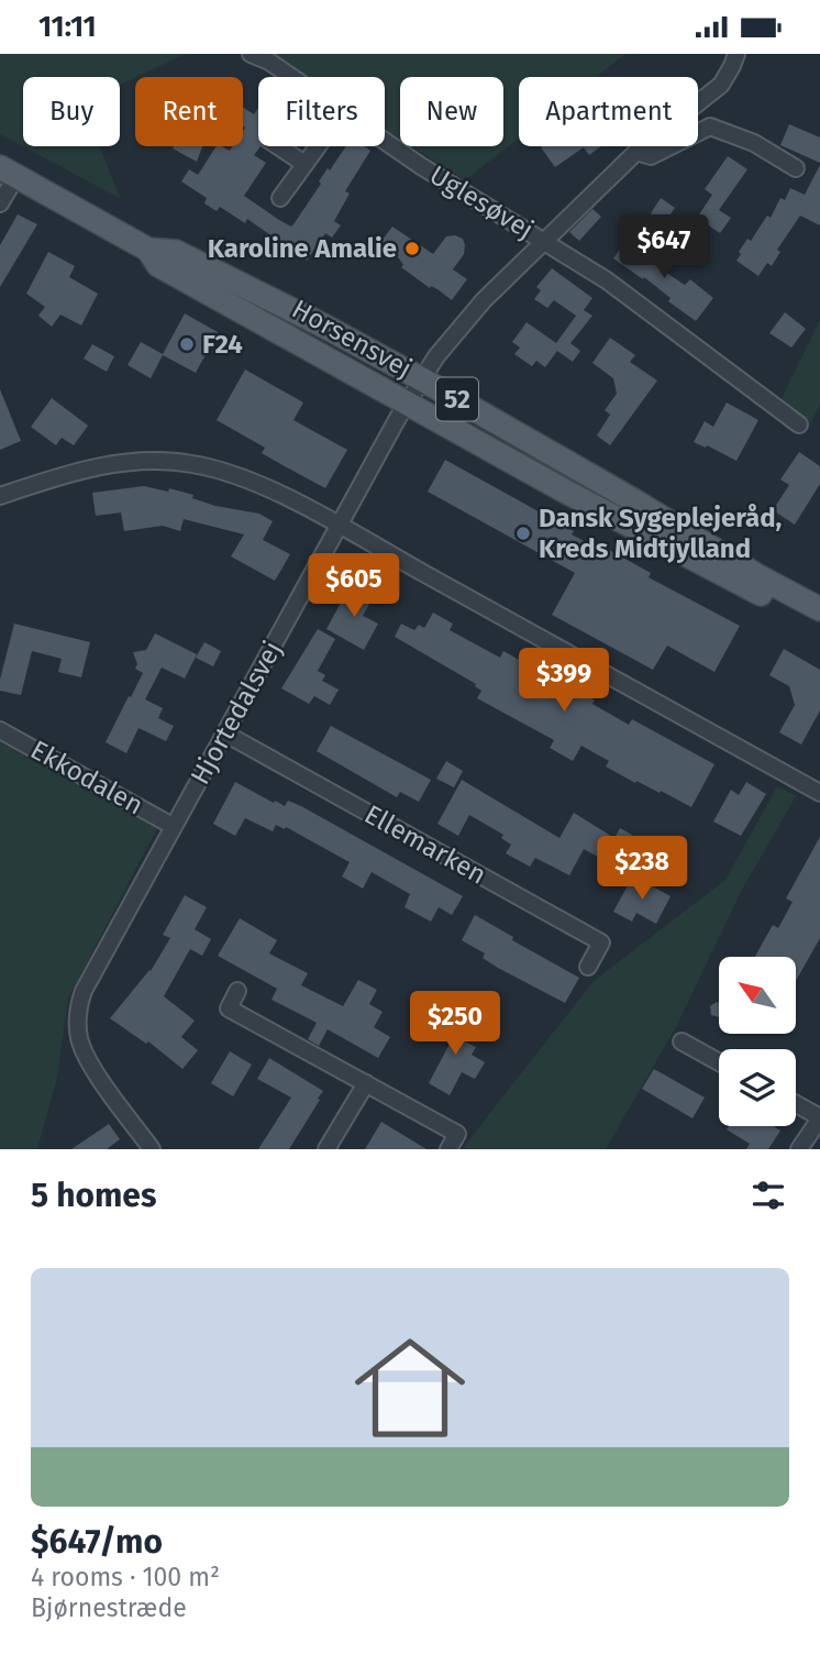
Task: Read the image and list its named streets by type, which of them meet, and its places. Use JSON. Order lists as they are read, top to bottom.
{
  "streets": {
    "main road": ["Horsensvej", "52"],
    "street": [
      "Uglesøvej",
      "Hjortedalsvej",
      "Ekkodalen",
      "Ellemarken"
    ]
  },
  "crossings": [
    ["Uglesøvej", "Horsensvej"],
    ["Uglesøvej", "Hjortedalsvej"],
    ["Horsensvej", "Hjortedalsvej"],
    ["Hjortedalsvej", "Ekkodalen"],
    ["Hjortedalsvej", "Ellemarken"]
  ],
  "places": ["Karoline Amalie", "F24", "Dansk Sygeplejeråd, Kreds Midtjylland"],
  "north": "top left",
  "page": {
    "status": "11:11",
    "chip": [
      "Buy",
      "Rent",
      "Filters",
      "New",
      "Apartment"
    ],
    "price": [
      "$647",
      "$605",
      "$399",
      "$238",
      "$250"
    ],
    "heading": "5 homes",
    "list": [
      {
        "name": "$647/mo",
        "note": "4 rooms · 100 m² · Bjørnestræde"
      }
    ]
  }
}
